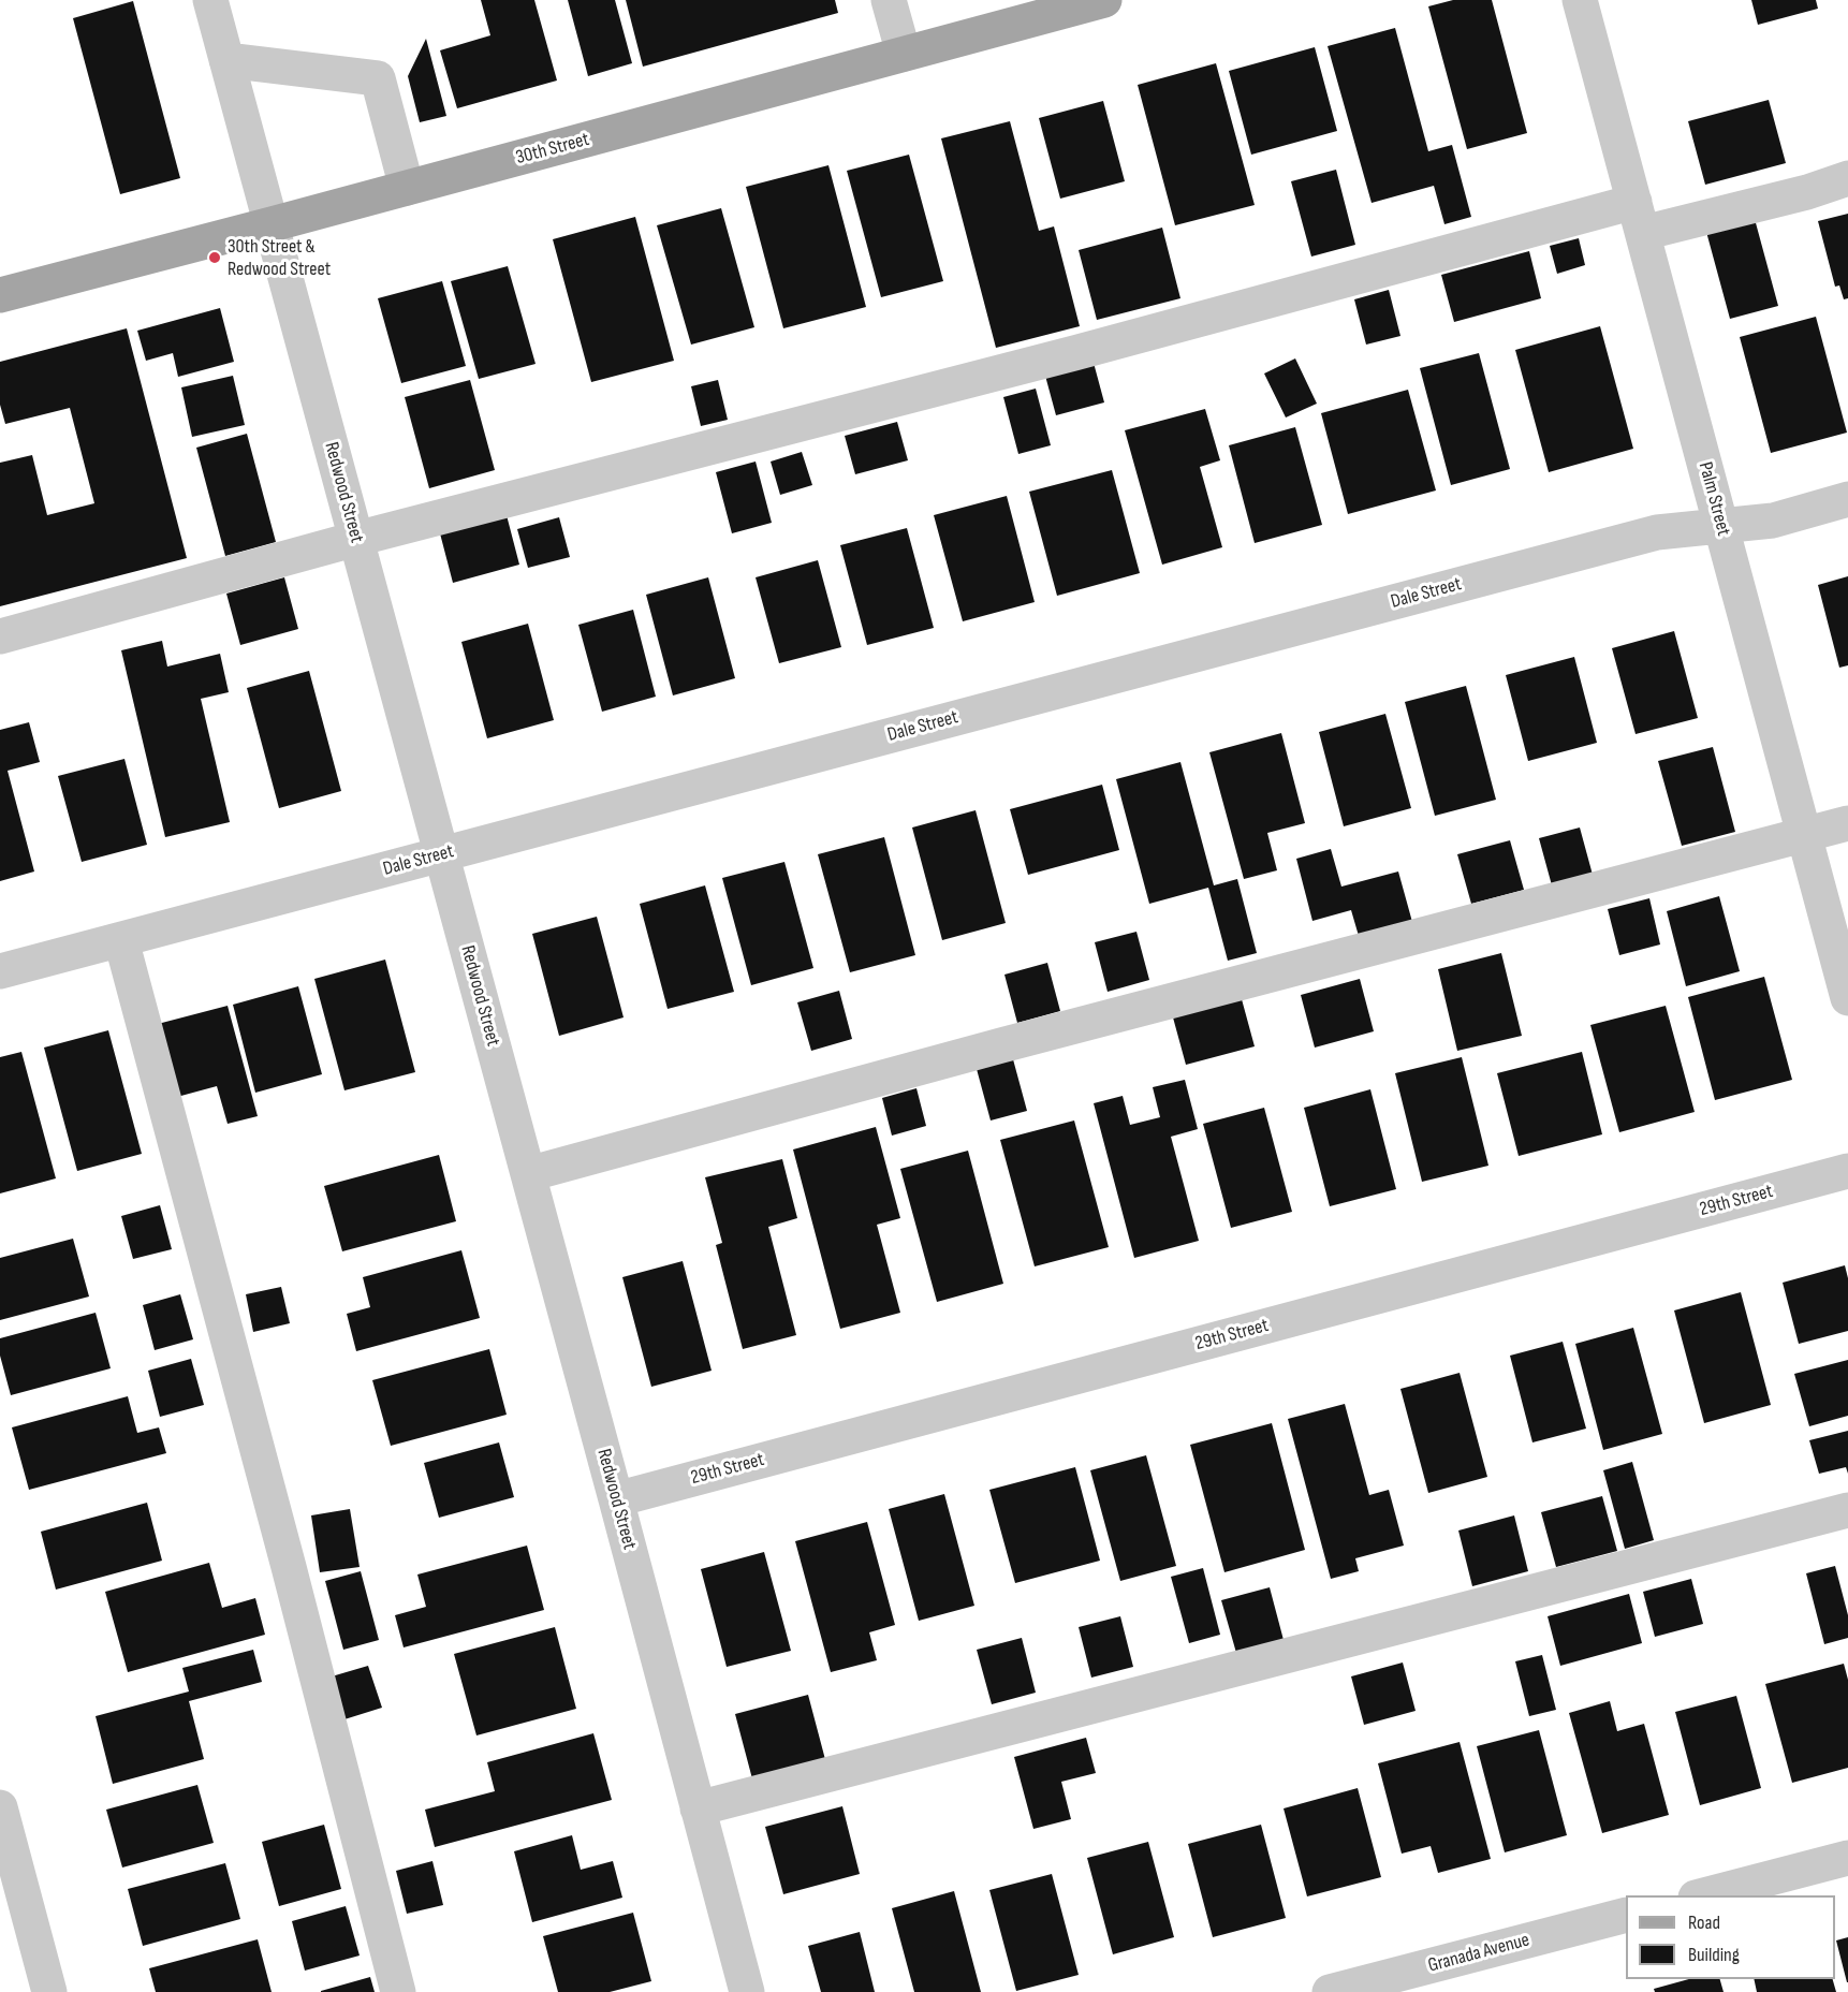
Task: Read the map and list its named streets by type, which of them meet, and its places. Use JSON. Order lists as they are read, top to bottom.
{
  "streets": {
    "main road": ["30th Street"],
    "street": [
      "Redwood Street",
      "Palm Street",
      "Dale Street",
      "29th Street",
      "Granada Avenue"
    ]
  },
  "crossings": [
    ["30th Street", "Redwood Street"],
    ["Redwood Street", "Dale Street"],
    ["Redwood Street", "29th Street"],
    ["Palm Street", "Dale Street"]
  ],
  "places": ["30th Street & Redwood Street"],
  "legend": ["Road", "Building"]
}
